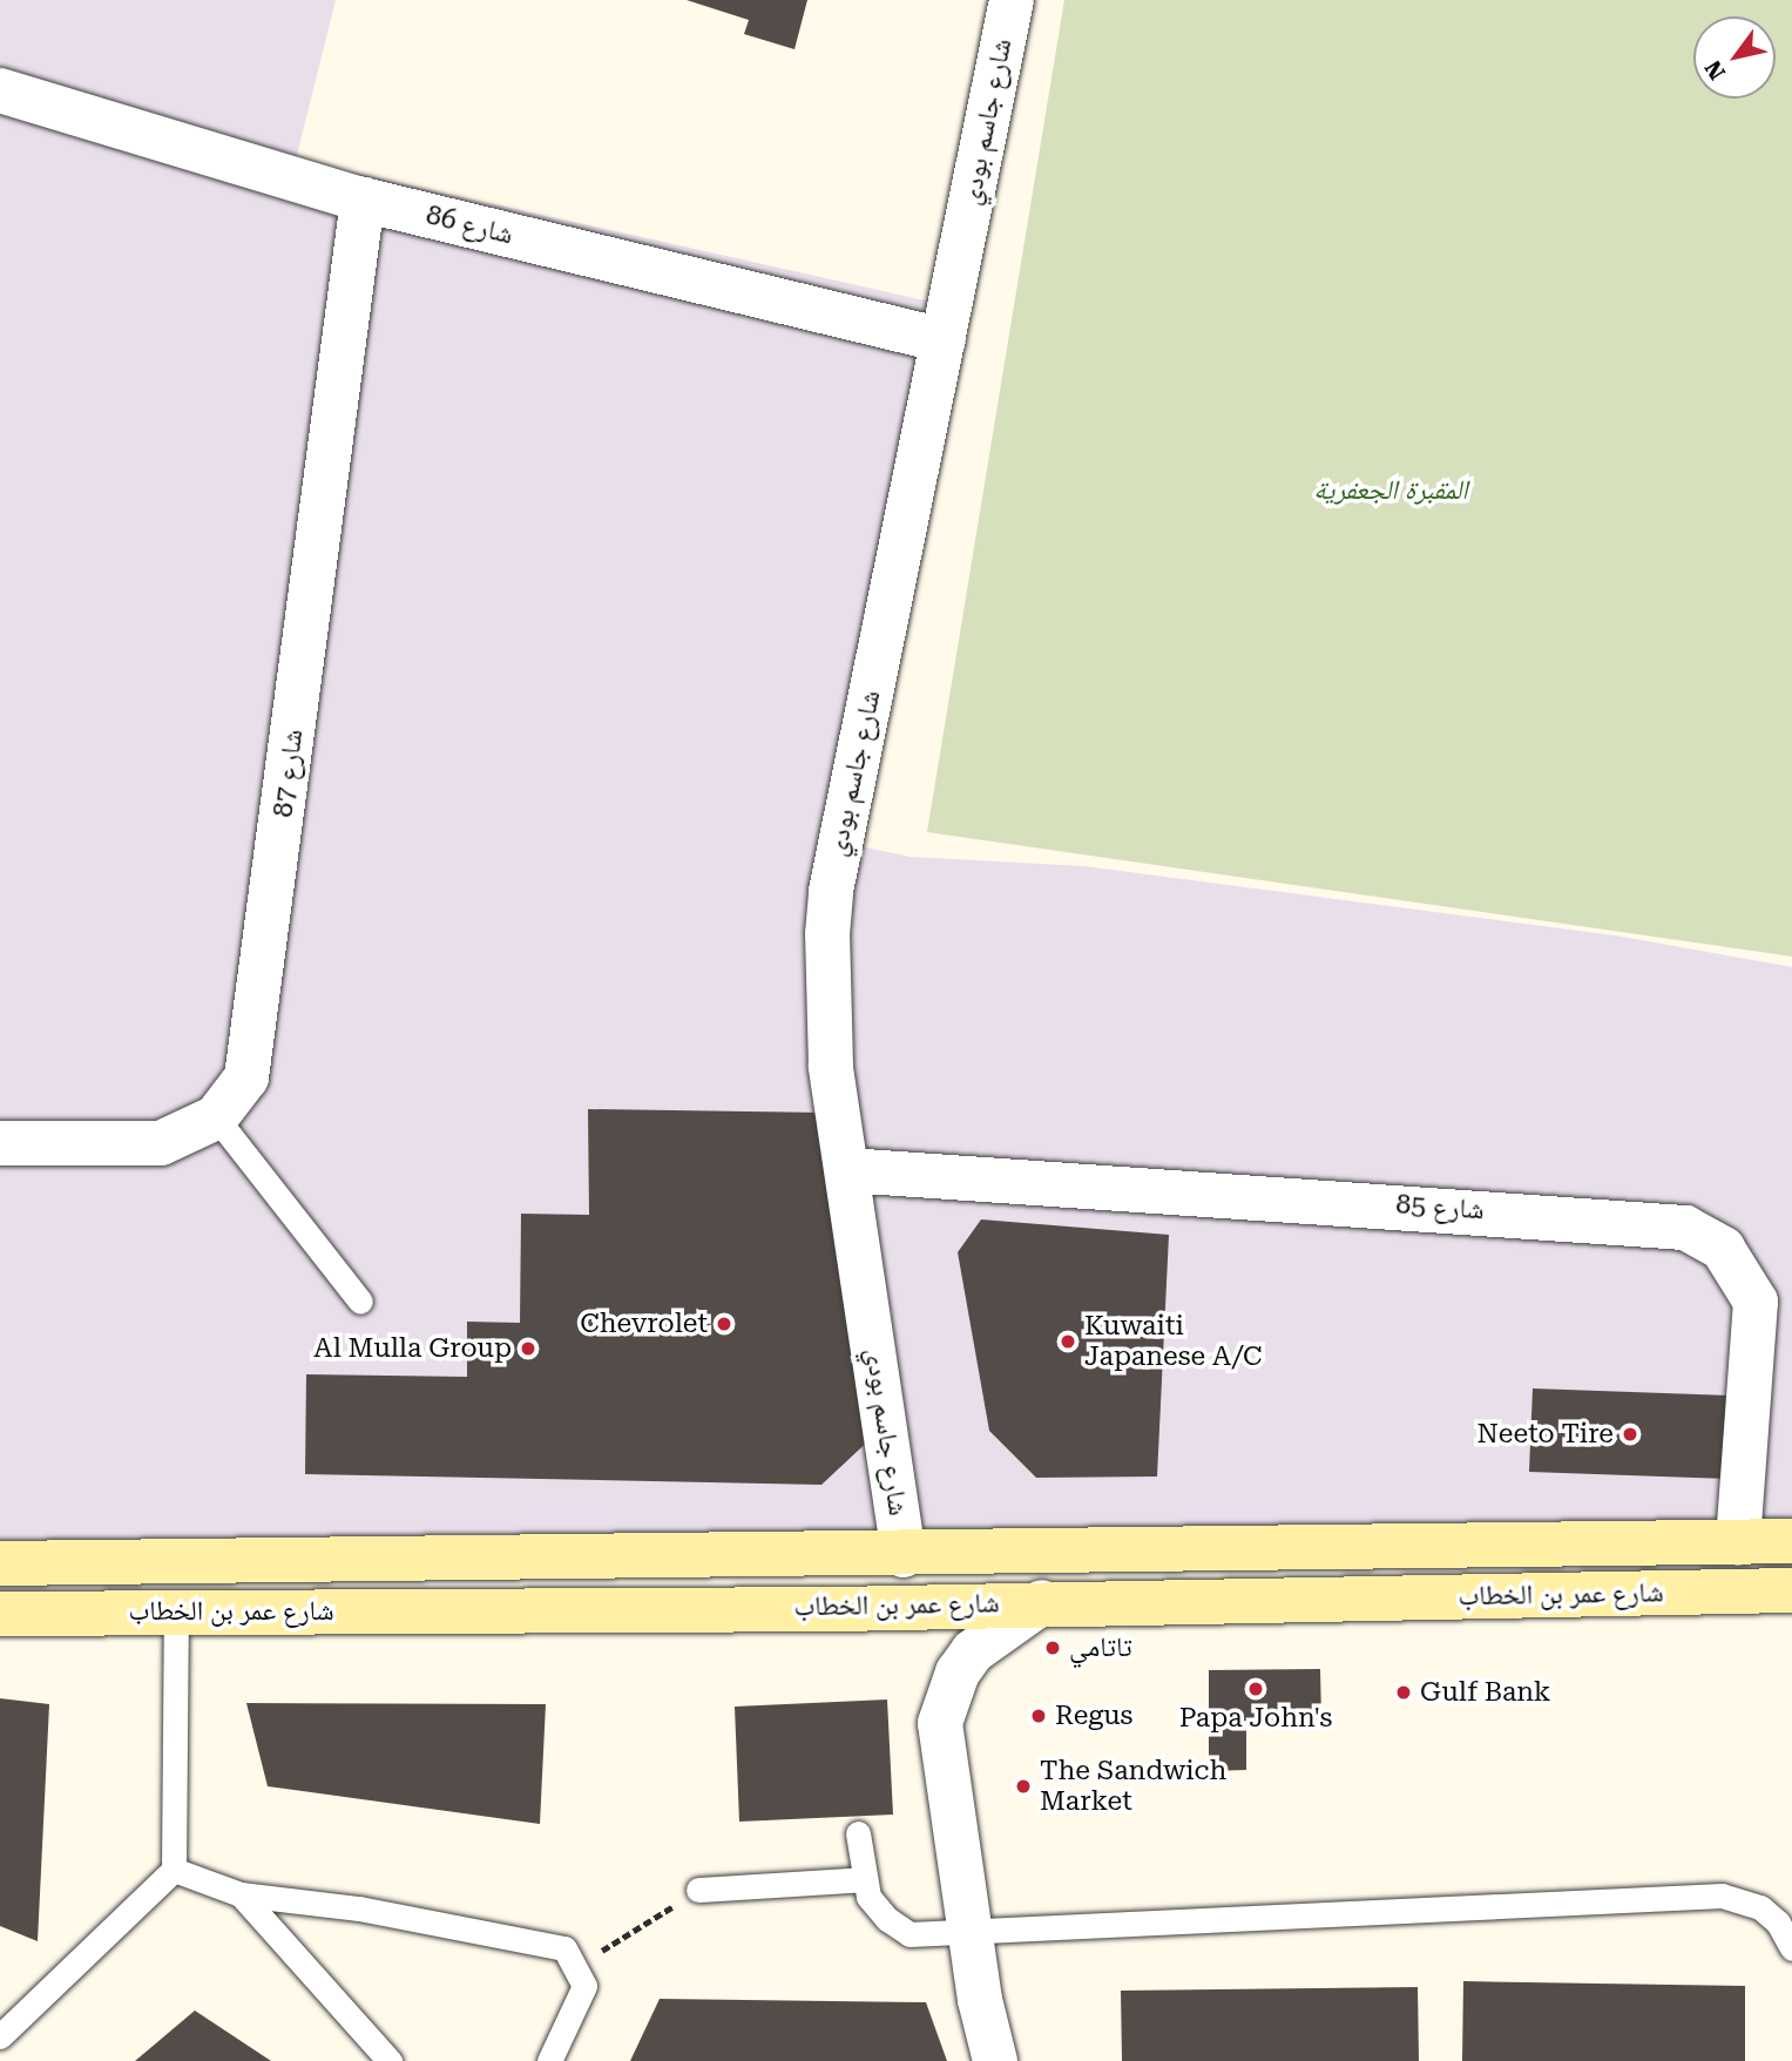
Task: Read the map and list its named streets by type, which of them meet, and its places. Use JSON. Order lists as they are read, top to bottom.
{
  "streets": {
    "street": [
      "شارع جاسم بودي",
      "شارع 86",
      "شارع 87",
      "شارع 85",
      "شارع عمر بن الخطاب"
    ]
  },
  "crossings": [
    ["شارع جاسم بودي", "شارع 86"],
    ["شارع جاسم بودي", "شارع 85"],
    ["شارع جاسم بودي", "شارع عمر بن الخطاب"],
    ["شارع 86", "شارع 87"],
    ["شارع 85", "شارع عمر بن الخطاب"]
  ],
  "parks": ["المقبرة الجعفرية"],
  "places": [
    "Chevrolet",
    "Kuwaiti Japanese A/C",
    "Al Mulla Group",
    "Neeto Tire",
    "تاتامي",
    "Papa John's",
    "Gulf Bank",
    "Regus",
    "The Sandwich Market"
  ],
  "north": "bottom left"
}
